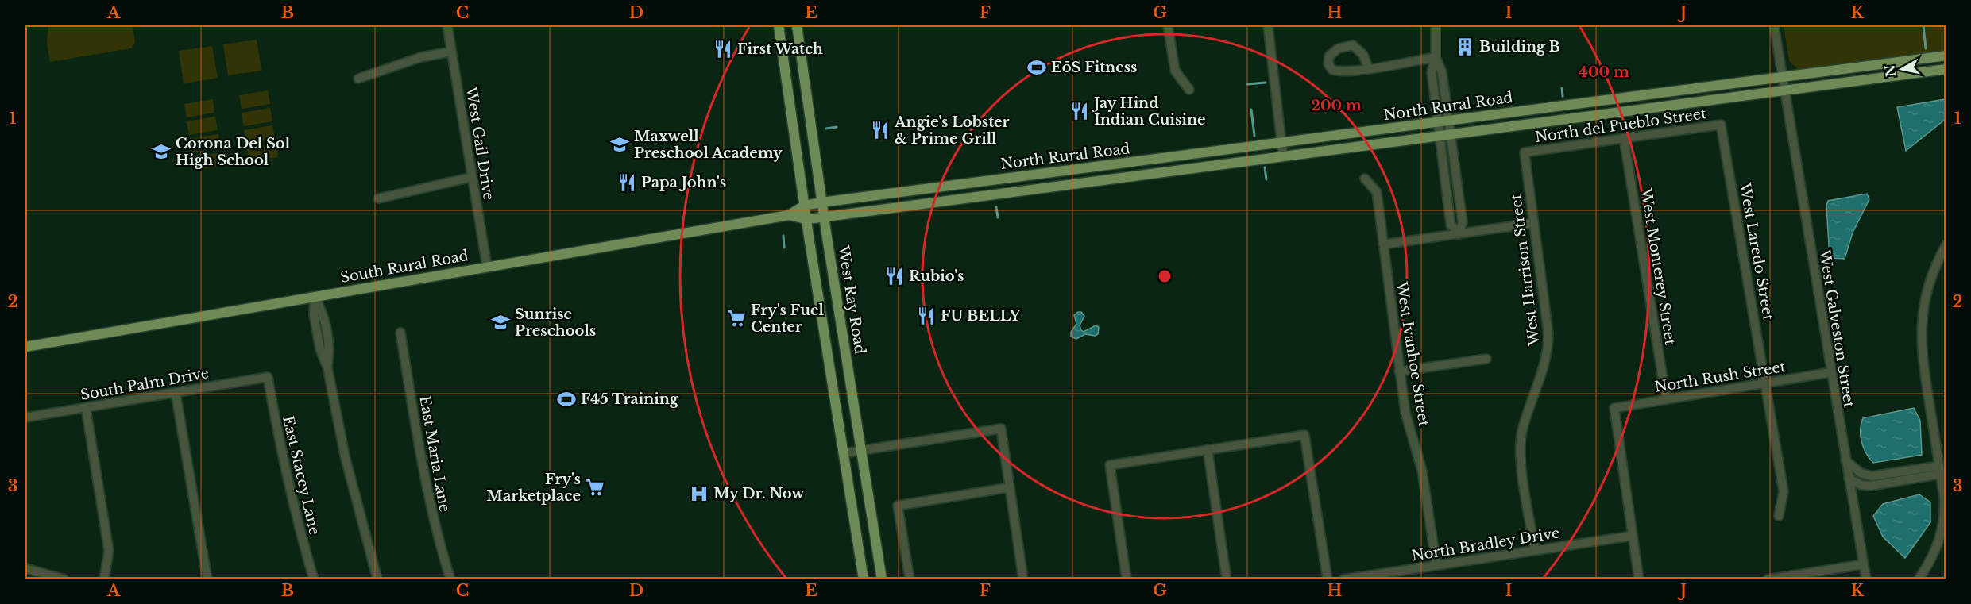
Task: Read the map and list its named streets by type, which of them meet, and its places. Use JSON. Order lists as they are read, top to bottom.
{
  "streets": {
    "main road": ["North Rural Road", "South Rural Road", "West Ray Road"],
    "street": [
      "North del Pueblo Street",
      "West Gail Drive",
      "West Laredo Street",
      "West Monterey Street",
      "West Harrison Street",
      "West Galveston Street",
      "West Ivanhoe Street",
      "North Rush Street",
      "South Palm Drive",
      "East Maria Lane",
      "East Stacey Lane",
      "North Bradley Drive"
    ]
  },
  "crossings": [
    ["North Rural Road", "South Rural Road"],
    ["North Rural Road", "West Ray Road"],
    ["North Rural Road", "West Galveston Street"],
    ["North del Pueblo Street", "West Laredo Street"],
    ["North del Pueblo Street", "West Monterey Street"],
    ["North del Pueblo Street", "West Harrison Street"],
    ["West Gail Drive", "South Rural Road"],
    ["West Laredo Street", "North Rush Street"],
    ["South Rural Road", "West Ray Road"],
    ["West Monterey Street", "North Rush Street"],
    ["West Harrison Street", "North Bradley Drive"],
    ["West Galveston Street", "North Rush Street"],
    ["West Ivanhoe Street", "North Bradley Drive"],
    ["North Rush Street", "North Bradley Drive"],
    ["South Palm Drive", "East Stacey Lane"]
  ],
  "places": {
    "building": ["Building B"],
    "restaurant": [
      "First Watch",
      "Jay Hind Indian Cuisine",
      "Angie's Lobster & Prime Grill",
      "Papa John's",
      "Rubio's",
      "FU BELLY"
    ],
    "sports": ["EōS Fitness", "F45 Training"],
    "school or university": ["Maxwell Preschool Academy", "Corona Del Sol High School", "Sunrise Preschools"],
    "supermarket": ["Fry's Fuel Center", "Fry's Marketplace"],
    "hospital": ["My Dr. Now"]
  },
  "north": "left",
  "grid": {
    "columns": [
      "A",
      "B",
      "C",
      "D",
      "E",
      "F",
      "G",
      "H",
      "I",
      "J",
      "K"
    ],
    "rows": ["1", "2", "3"]
  },
  "rings": ["400 m", "200 m"]
}
